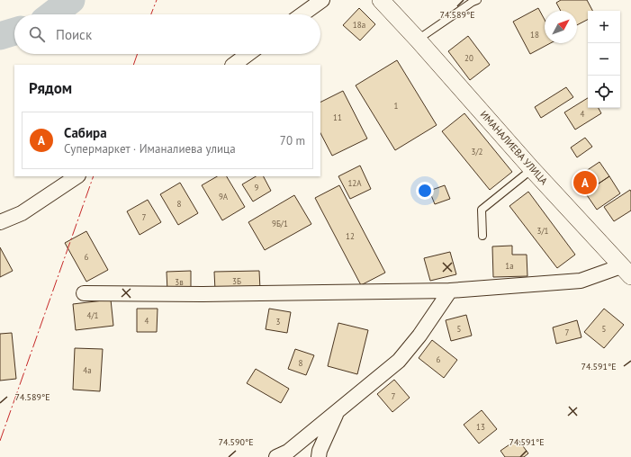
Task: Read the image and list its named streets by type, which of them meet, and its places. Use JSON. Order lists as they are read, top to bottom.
{
  "streets": {
    "street": ["ИМАНАЛИЕВА УЛИЦА"]
  },
  "house_numbers": [
    "18а",
    "18",
    "20",
    "1",
    "4",
    "11",
    "3/2",
    "12А",
    "9",
    "9А",
    "8",
    "7",
    "9Б/1",
    "3/1",
    "12",
    "6",
    "1а",
    "3Б",
    "3в",
    "4/1",
    "4",
    "3",
    "5",
    "5",
    "7",
    "6",
    "8",
    "4а",
    "7",
    "13"
  ],
  "north": "top right",
  "page": {
    "map_buttons": ["+", "−"],
    "search": "Поиск",
    "heading": "Рядом",
    "list": [
      {
        "mark": "A",
        "name": "Сабира",
        "note": "Супермаркет · Иманалиева улица",
        "value": "70 m"
      }
    ],
    "pins": "A"
  },
  "coordinates": ["74.589°E", "74.591°E", "74.590°E"]
}
